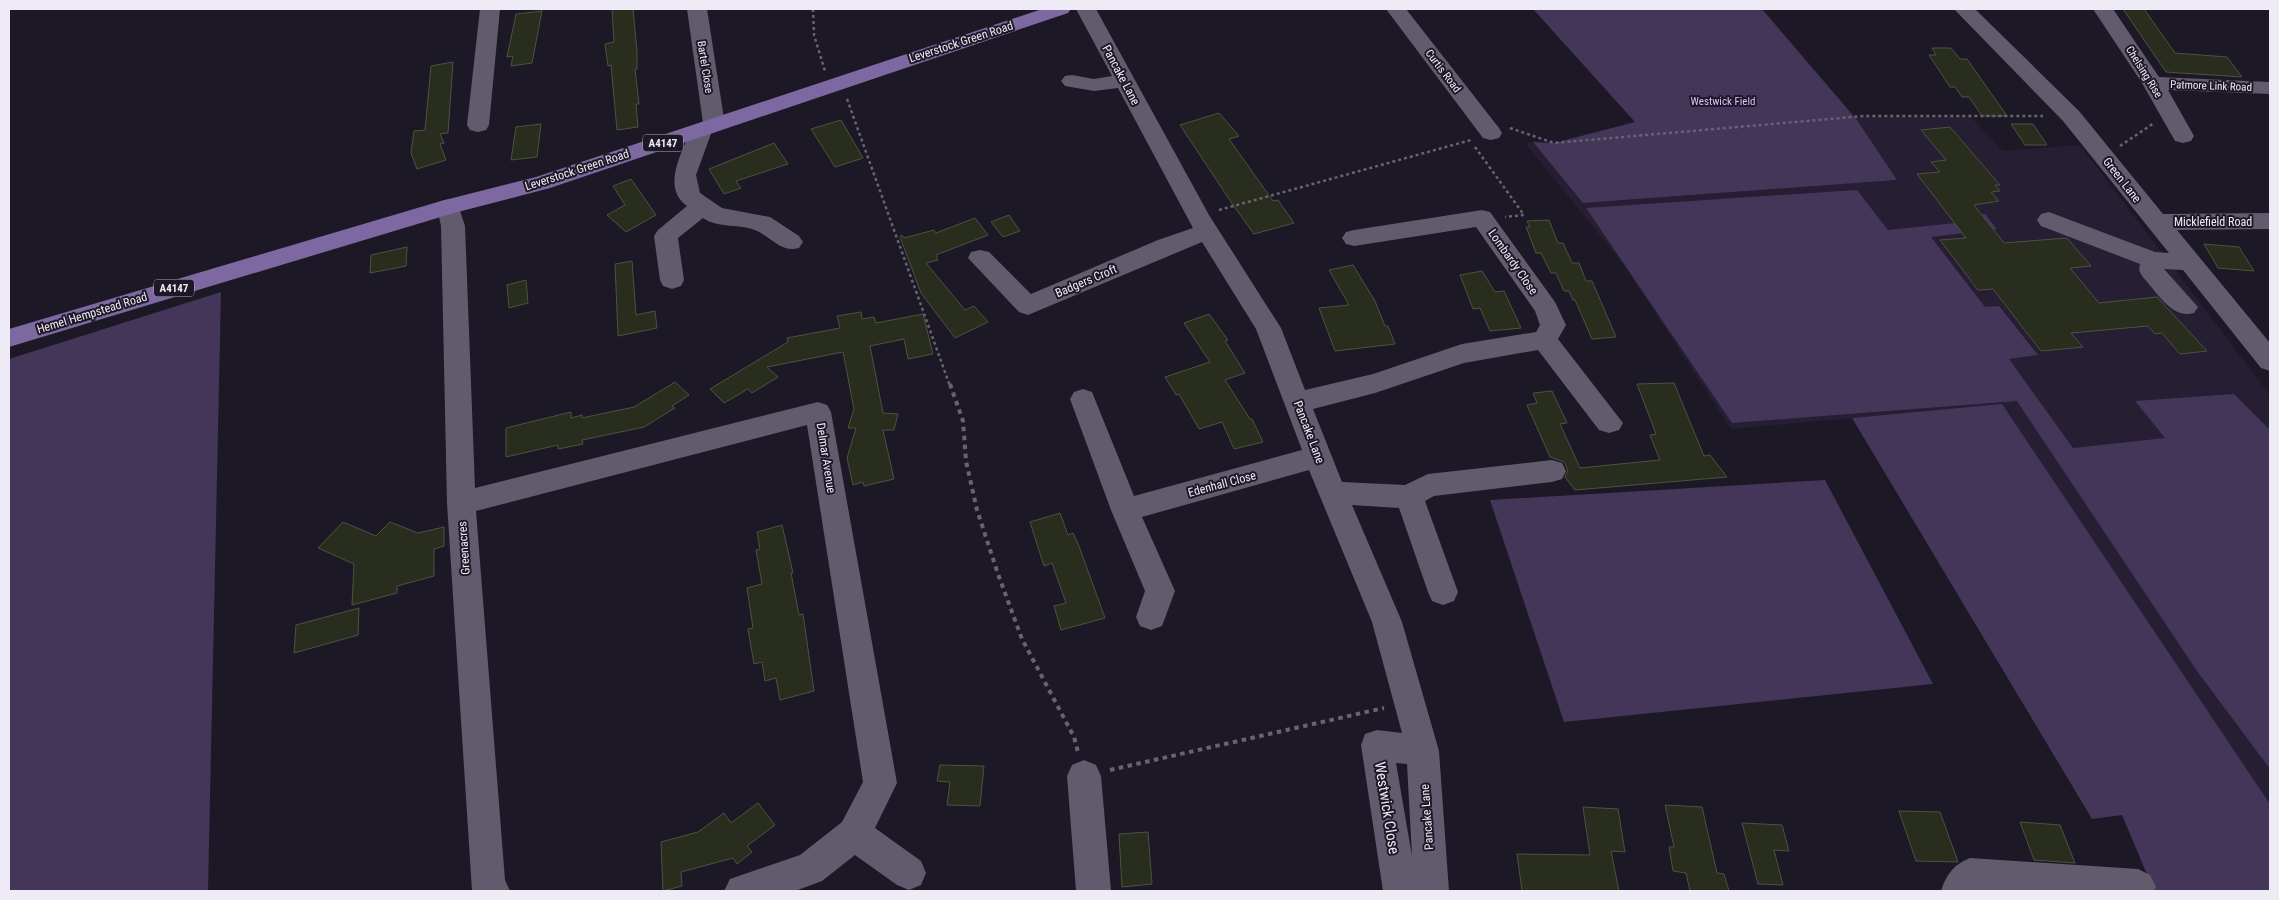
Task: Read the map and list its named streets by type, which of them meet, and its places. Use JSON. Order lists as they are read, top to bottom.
{
  "streets": {
    "main road": ["Leverstock Green Road", "A4147", "Hemel Hempstead Road"],
    "street": [
      "Bartel Close",
      "Curtis Road",
      "Chelsing Rise",
      "Pancake Lane",
      "Patmore Link Road",
      "Green Lane",
      "Micklefield Road",
      "Lombardy Close",
      "Badgers Croft",
      "Delmar Avenue",
      "Edenhall Close",
      "Greenacres",
      "Westwick Close"
    ]
  },
  "crossings": [
    ["Leverstock Green Road", "Bartel Close"],
    ["Leverstock Green Road", "Hemel Hempstead Road"],
    ["Leverstock Green Road", "Greenacres"],
    ["Chelsing Rise", "Patmore Link Road"],
    ["Pancake Lane", "Badgers Croft"],
    ["Pancake Lane", "Edenhall Close"],
    ["Pancake Lane", "Westwick Close"],
    ["Green Lane", "Micklefield Road"],
    ["Delmar Avenue", "Greenacres"]
  ],
  "parks": ["Westwick Field"]
}
